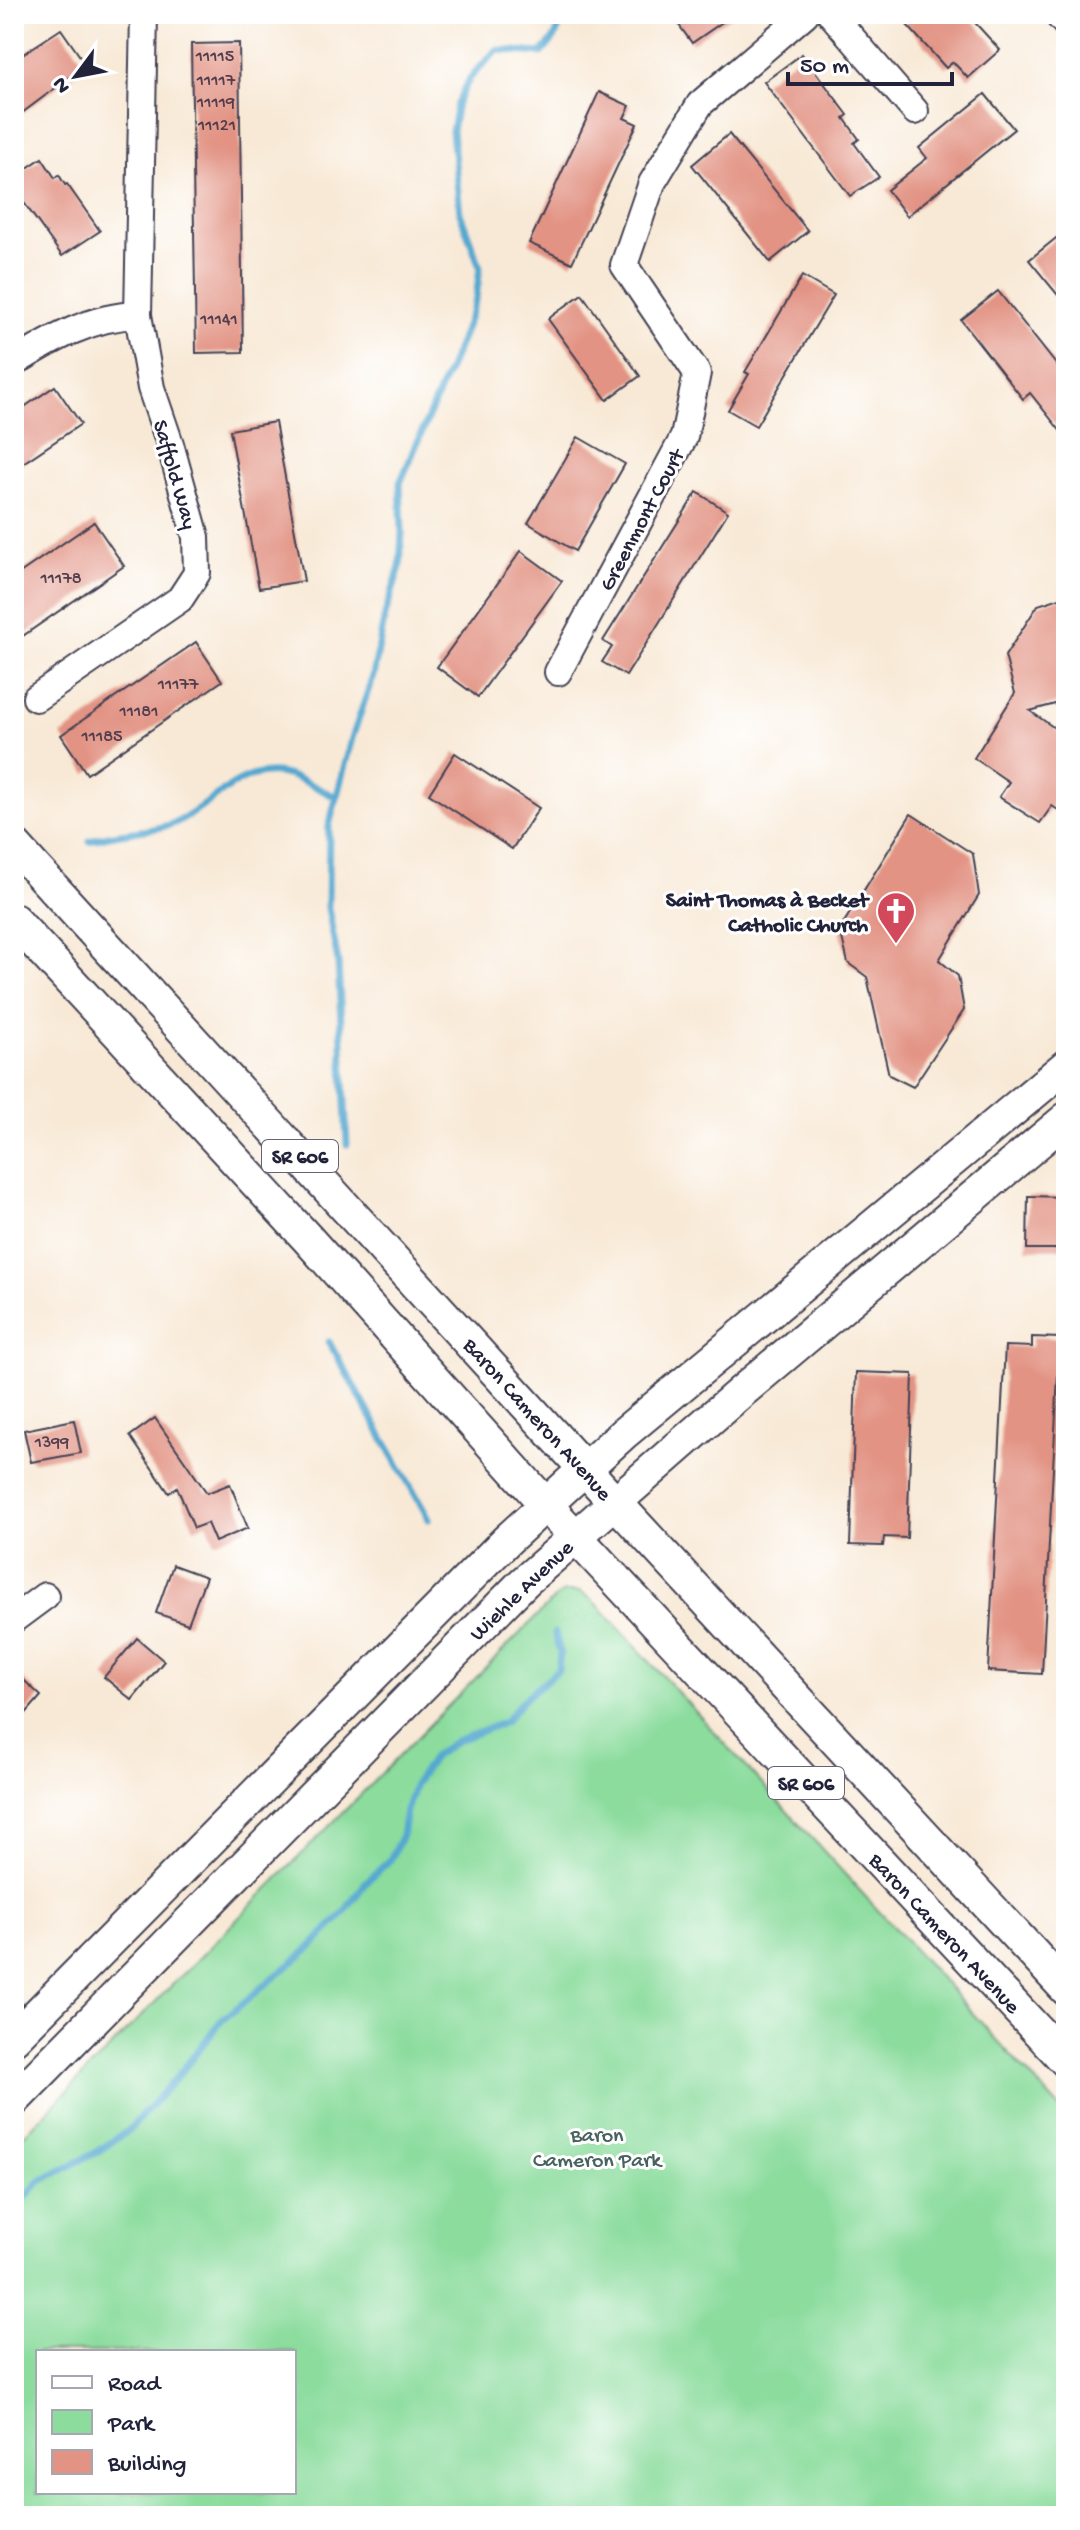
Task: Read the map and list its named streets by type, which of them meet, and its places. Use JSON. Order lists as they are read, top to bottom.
{
  "streets": {
    "main road": ["SR 606", "Baron Cameron Avenue", "Wiehle Avenue"],
    "street": ["Saffold Way", "Greenmont Court"]
  },
  "crossings": [
    ["Baron Cameron Avenue", "Wiehle Avenue"]
  ],
  "parks": ["Baron Cameron Park"],
  "places": {
    "church": ["Saint Thomas à Becket Catholic Church"]
  },
  "house_numbers": [
    "11115",
    "11117",
    "11119",
    "11121",
    "11141",
    "11178",
    "11177",
    "11181",
    "11185",
    "1399"
  ],
  "legend": ["Road", "Park", "Building"],
  "scale_bar": "50 m",
  "north": "bottom left"
}
